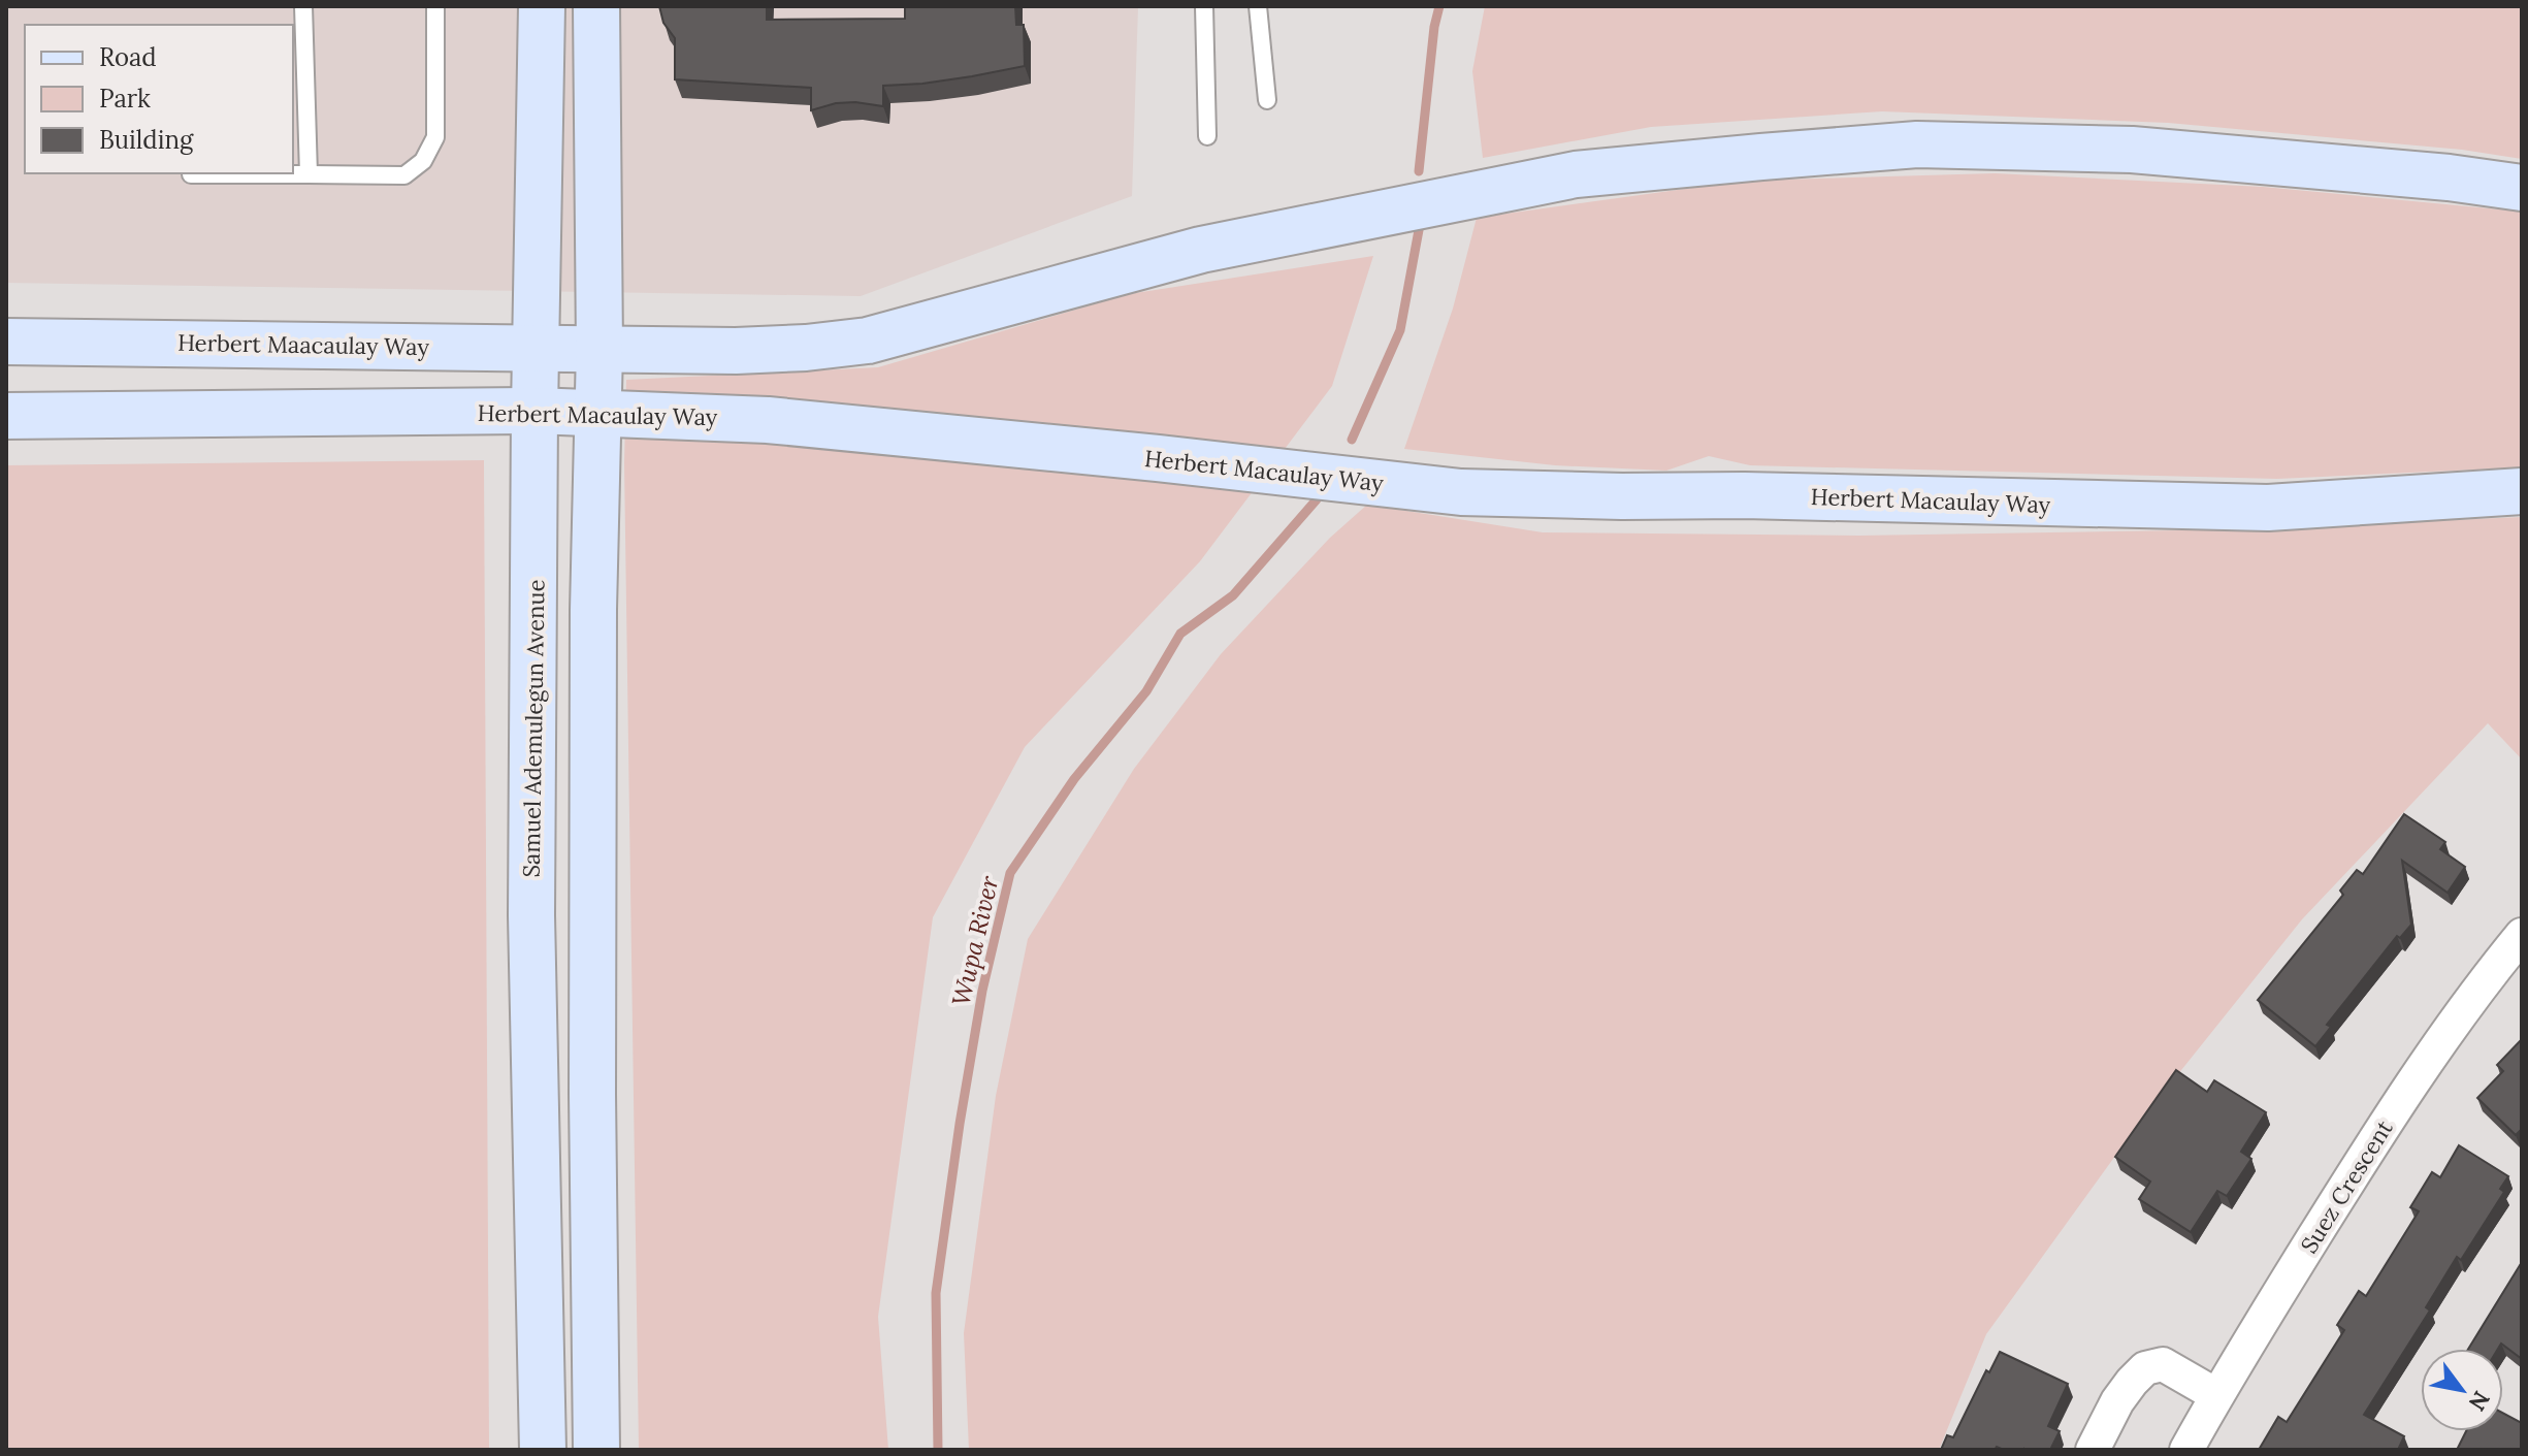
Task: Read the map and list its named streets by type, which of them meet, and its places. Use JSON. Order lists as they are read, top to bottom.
{
  "streets": {
    "main road": ["Herbert Maacaulay Way", "Herbert Macaulay Way", "Samuel Ademulegun Avenue"],
    "street": ["Suez Crescent"]
  },
  "crossings": [
    ["Herbert Maacaulay Way", "Samuel Ademulegun Avenue"],
    ["Herbert Macaulay Way", "Samuel Ademulegun Avenue"]
  ],
  "water": ["Wupa River"],
  "legend": ["Road", "Park", "Building"],
  "north": "bottom right"
}
